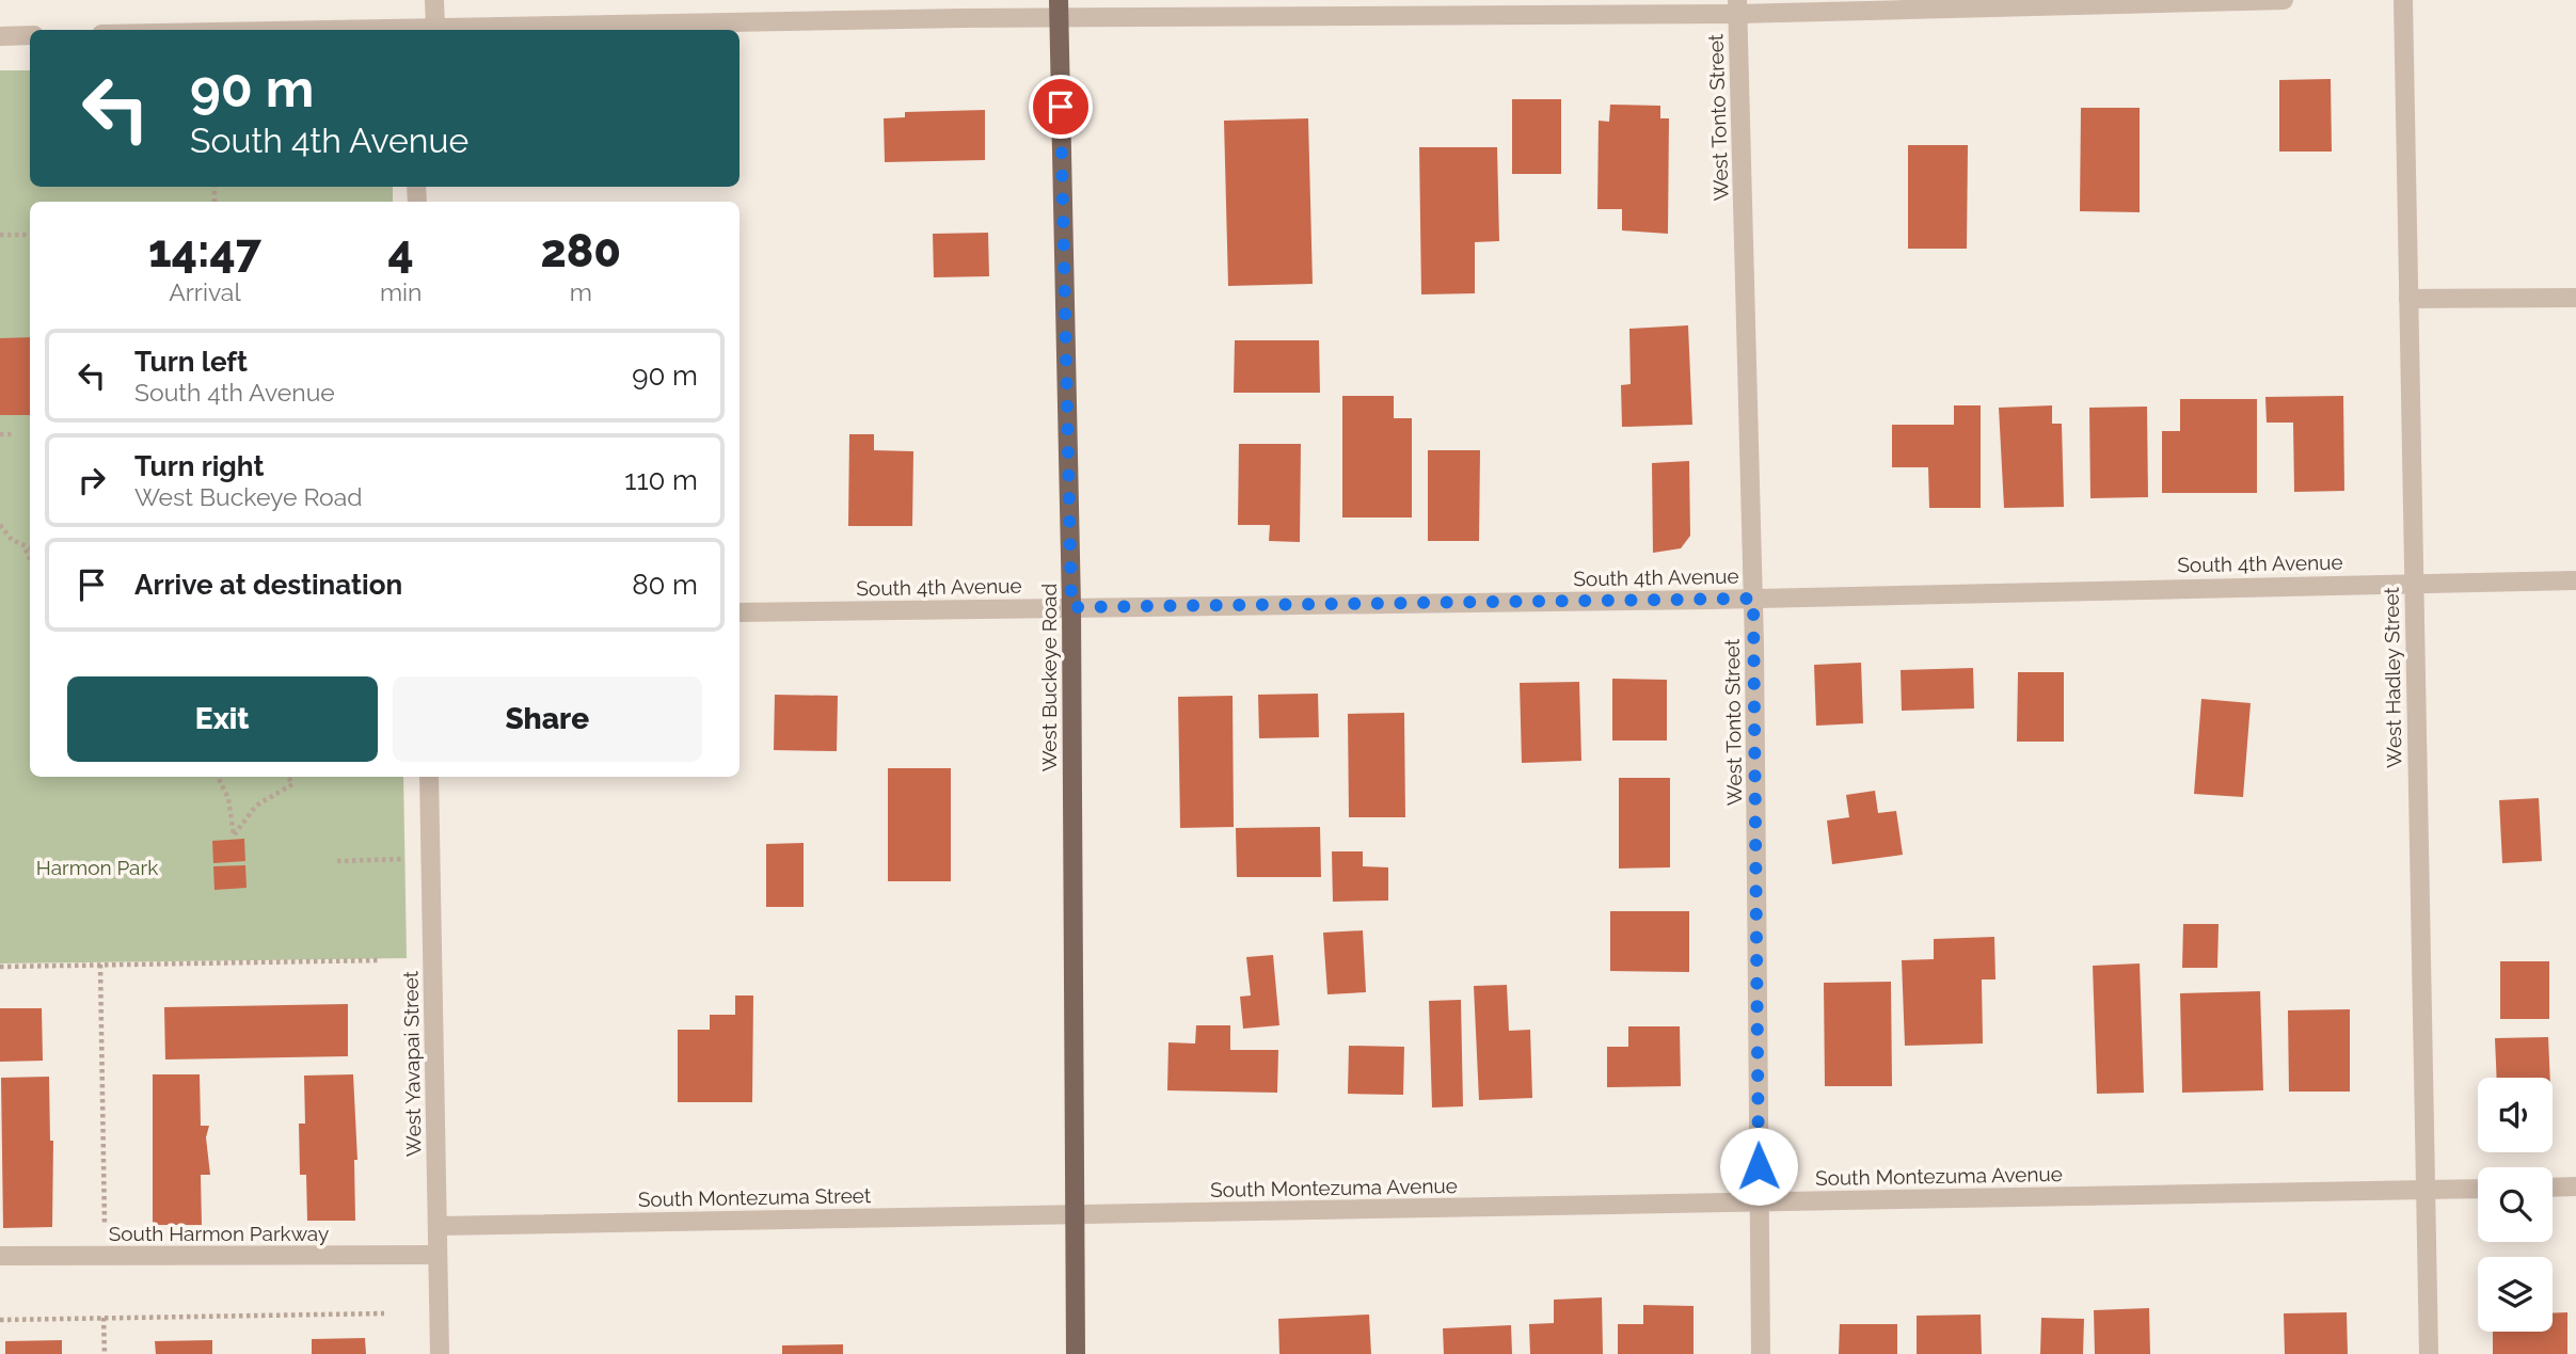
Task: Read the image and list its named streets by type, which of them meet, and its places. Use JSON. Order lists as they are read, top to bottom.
{
  "streets": {
    "main road": ["West Buckeye Road"],
    "street": [
      "West Tonto Street",
      "South 4th Avenue",
      "West Hadley Street",
      "West Yavapai Street",
      "South Montezuma Avenue",
      "South Montezuma Street",
      "South Harmon Parkway"
    ]
  },
  "crossings": [
    ["West Tonto Street", "South 4th Avenue"],
    ["West Tonto Street", "South Montezuma Avenue"],
    ["South 4th Avenue", "West Buckeye Road"],
    ["South 4th Avenue", "West Hadley Street"],
    ["West Buckeye Road", "South Montezuma Avenue"],
    ["West Buckeye Road", "South Montezuma Street"],
    ["West Hadley Street", "South Montezuma Avenue"],
    ["West Yavapai Street", "South Montezuma Street"],
    ["West Yavapai Street", "South Harmon Parkway"],
    ["South Montezuma Avenue", "South Montezuma Street"]
  ],
  "parks": ["Harmon Park"],
  "page": {
    "turn": ["90 m", "South 4th Avenue"],
    "eta": [
      "14:47",
      "Arrival",
      "4",
      "min",
      "280",
      "m"
    ],
    "list": [
      {
        "name": "Turn left",
        "note": "South 4th Avenue",
        "value": "90 m"
      },
      {
        "name": "Turn right",
        "note": "West Buckeye Road",
        "value": "110 m"
      },
      {
        "name": "Arrive at destination",
        "value": "80 m"
      }
    ],
    "buttons": ["Exit", "Share"]
  }
}
